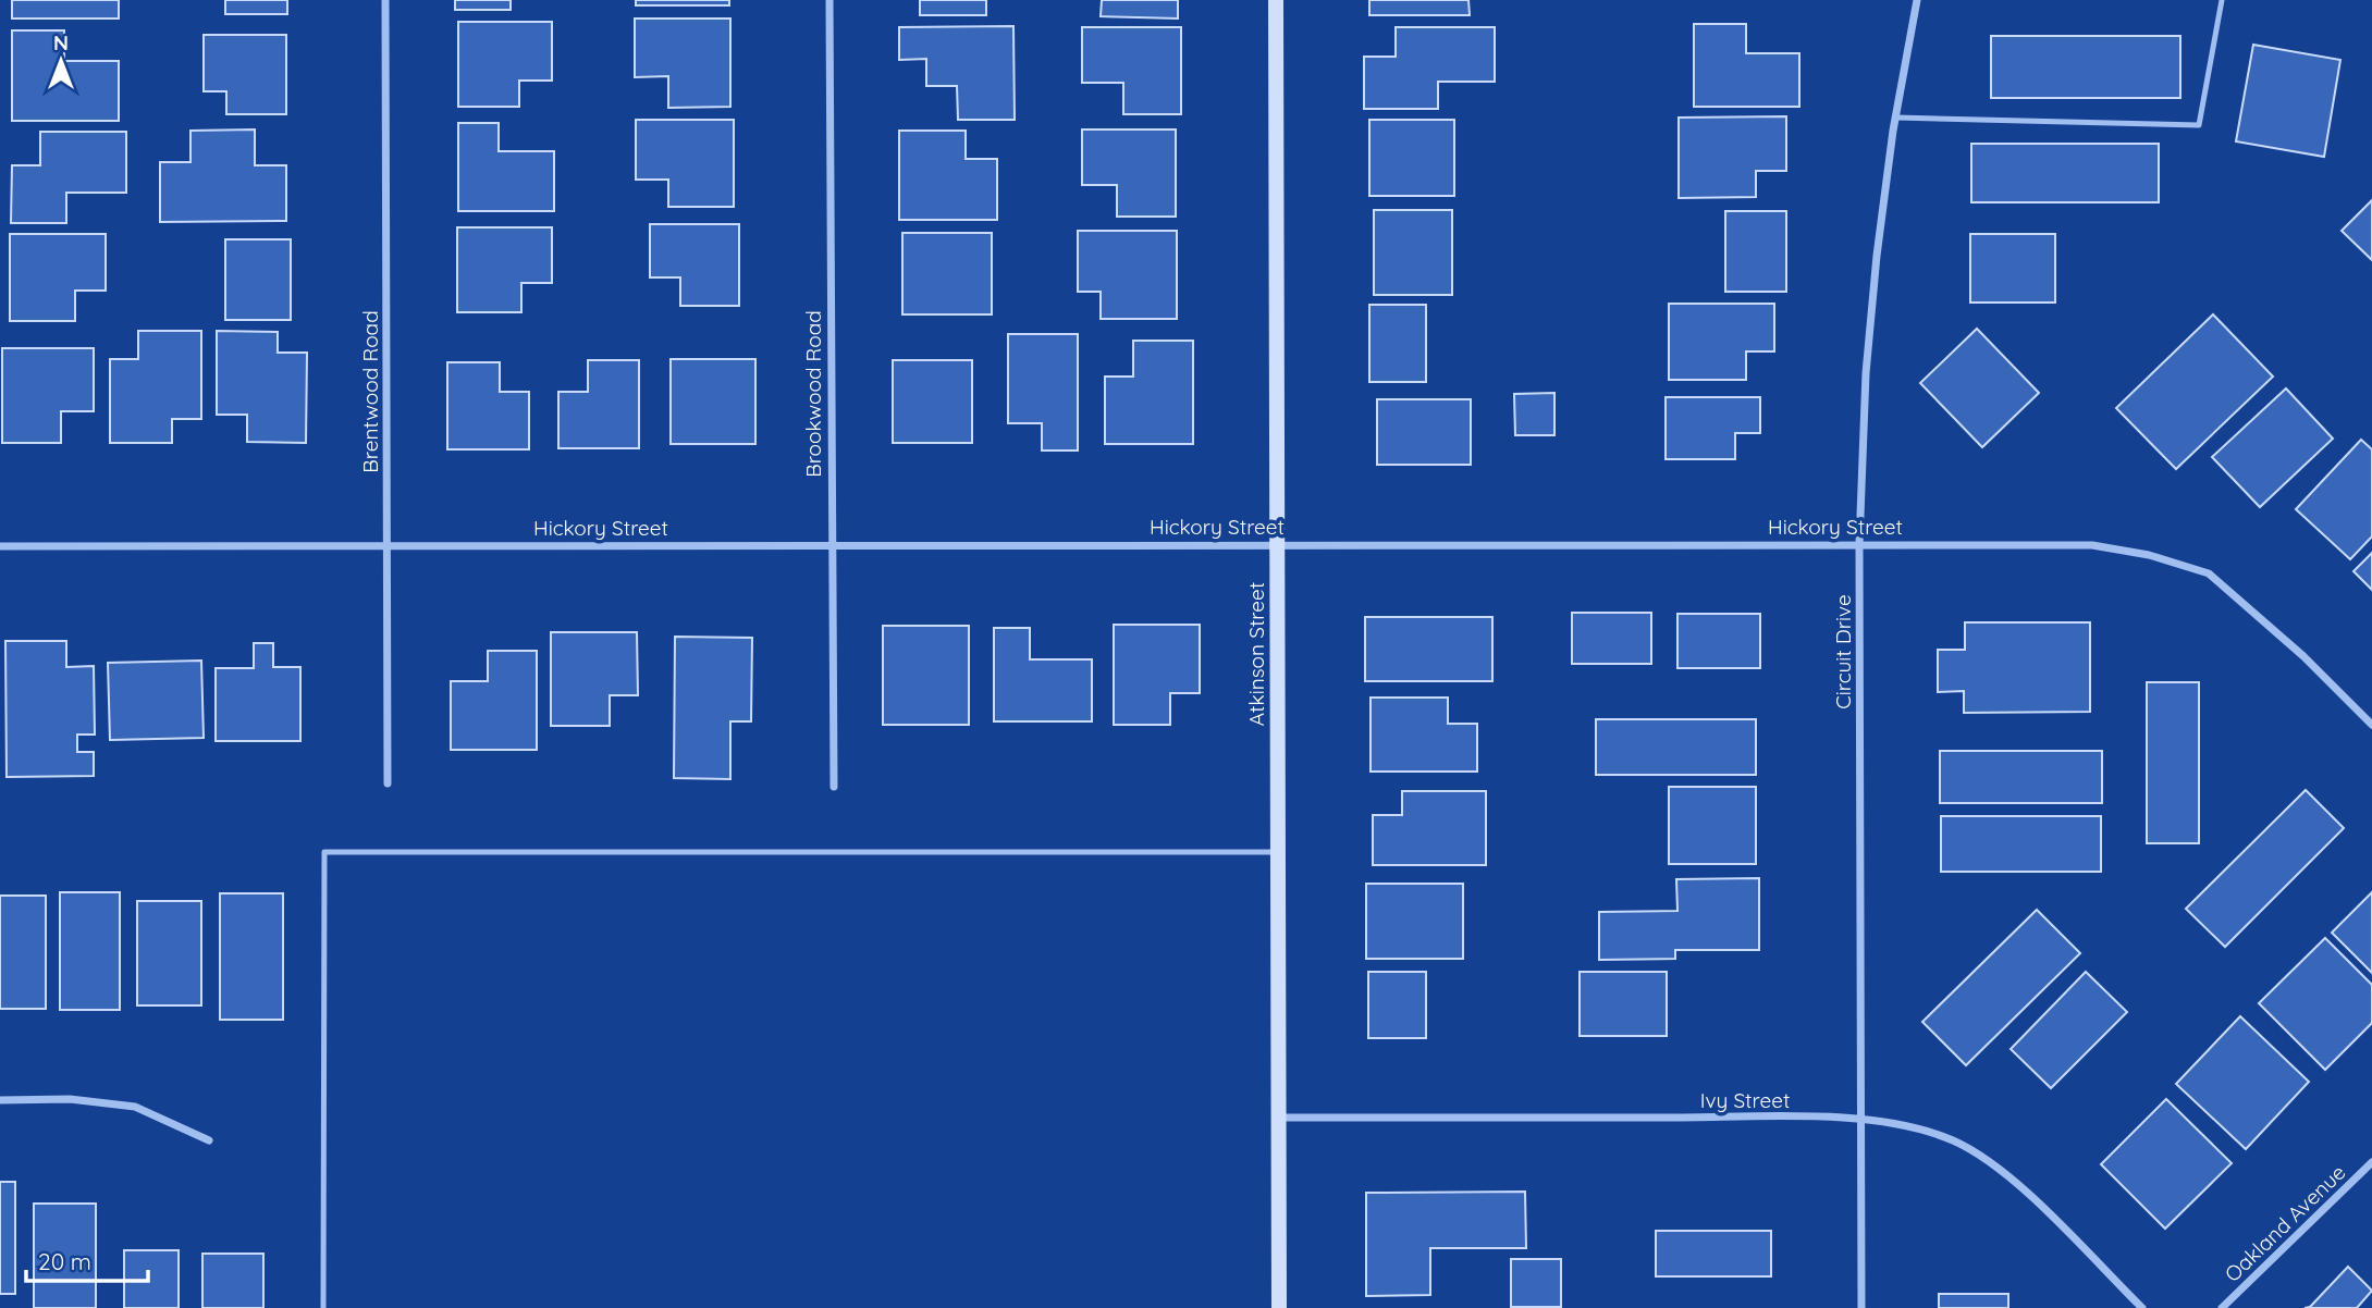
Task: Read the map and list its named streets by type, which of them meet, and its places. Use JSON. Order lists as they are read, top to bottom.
{
  "streets": {
    "street": [
      "Brentwood Road",
      "Brookwood Road",
      "Hickory Street",
      "Circuit Drive",
      "Atkinson Street",
      "Ivy Street",
      "Oakland Avenue"
    ]
  },
  "crossings": [
    ["Brentwood Road", "Hickory Street"],
    ["Brookwood Road", "Hickory Street"],
    ["Hickory Street", "Circuit Drive"],
    ["Hickory Street", "Atkinson Street"],
    ["Circuit Drive", "Ivy Street"],
    ["Atkinson Street", "Ivy Street"]
  ],
  "scale_bar": "20 m",
  "north": "top"
}
